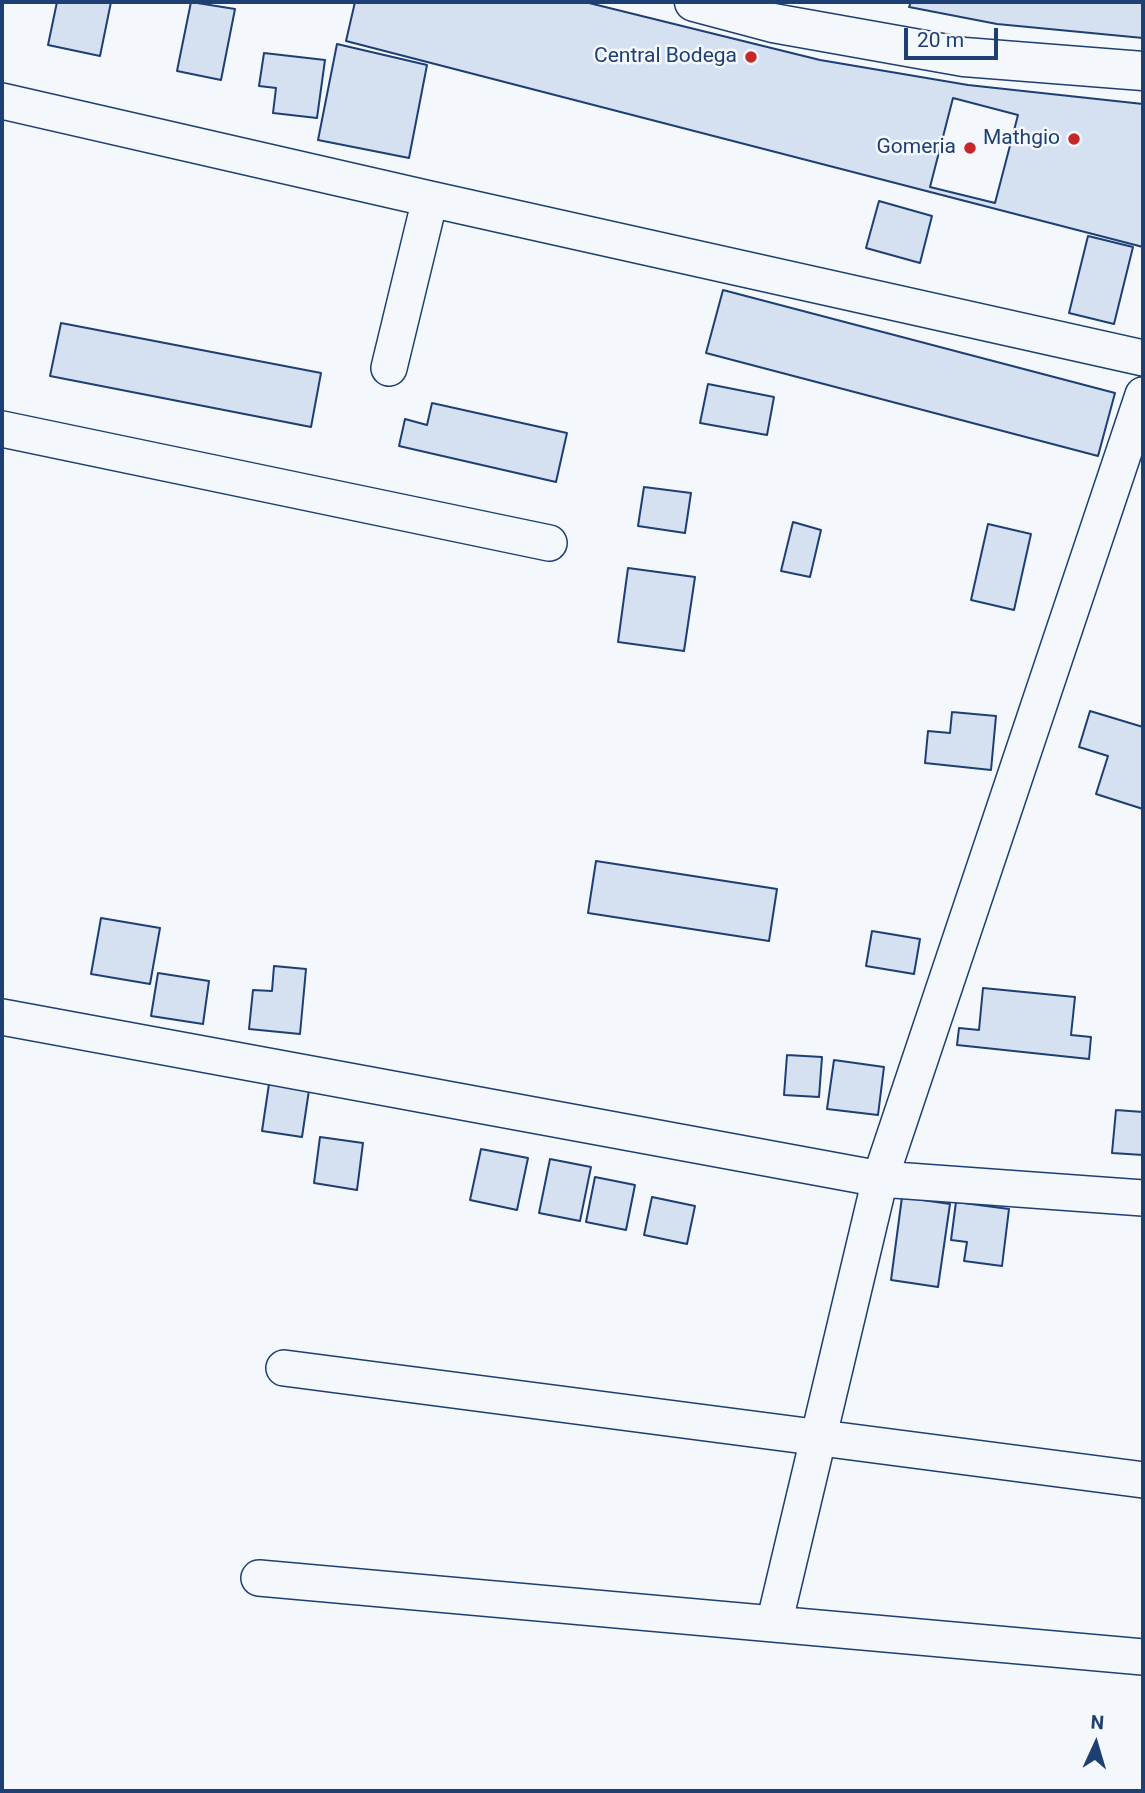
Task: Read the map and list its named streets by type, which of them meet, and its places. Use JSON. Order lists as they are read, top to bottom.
{
  "places": ["Central Bodega", "Mathgio", "Gomeria"],
  "scale_bar": "20 m",
  "north": "top"
}
